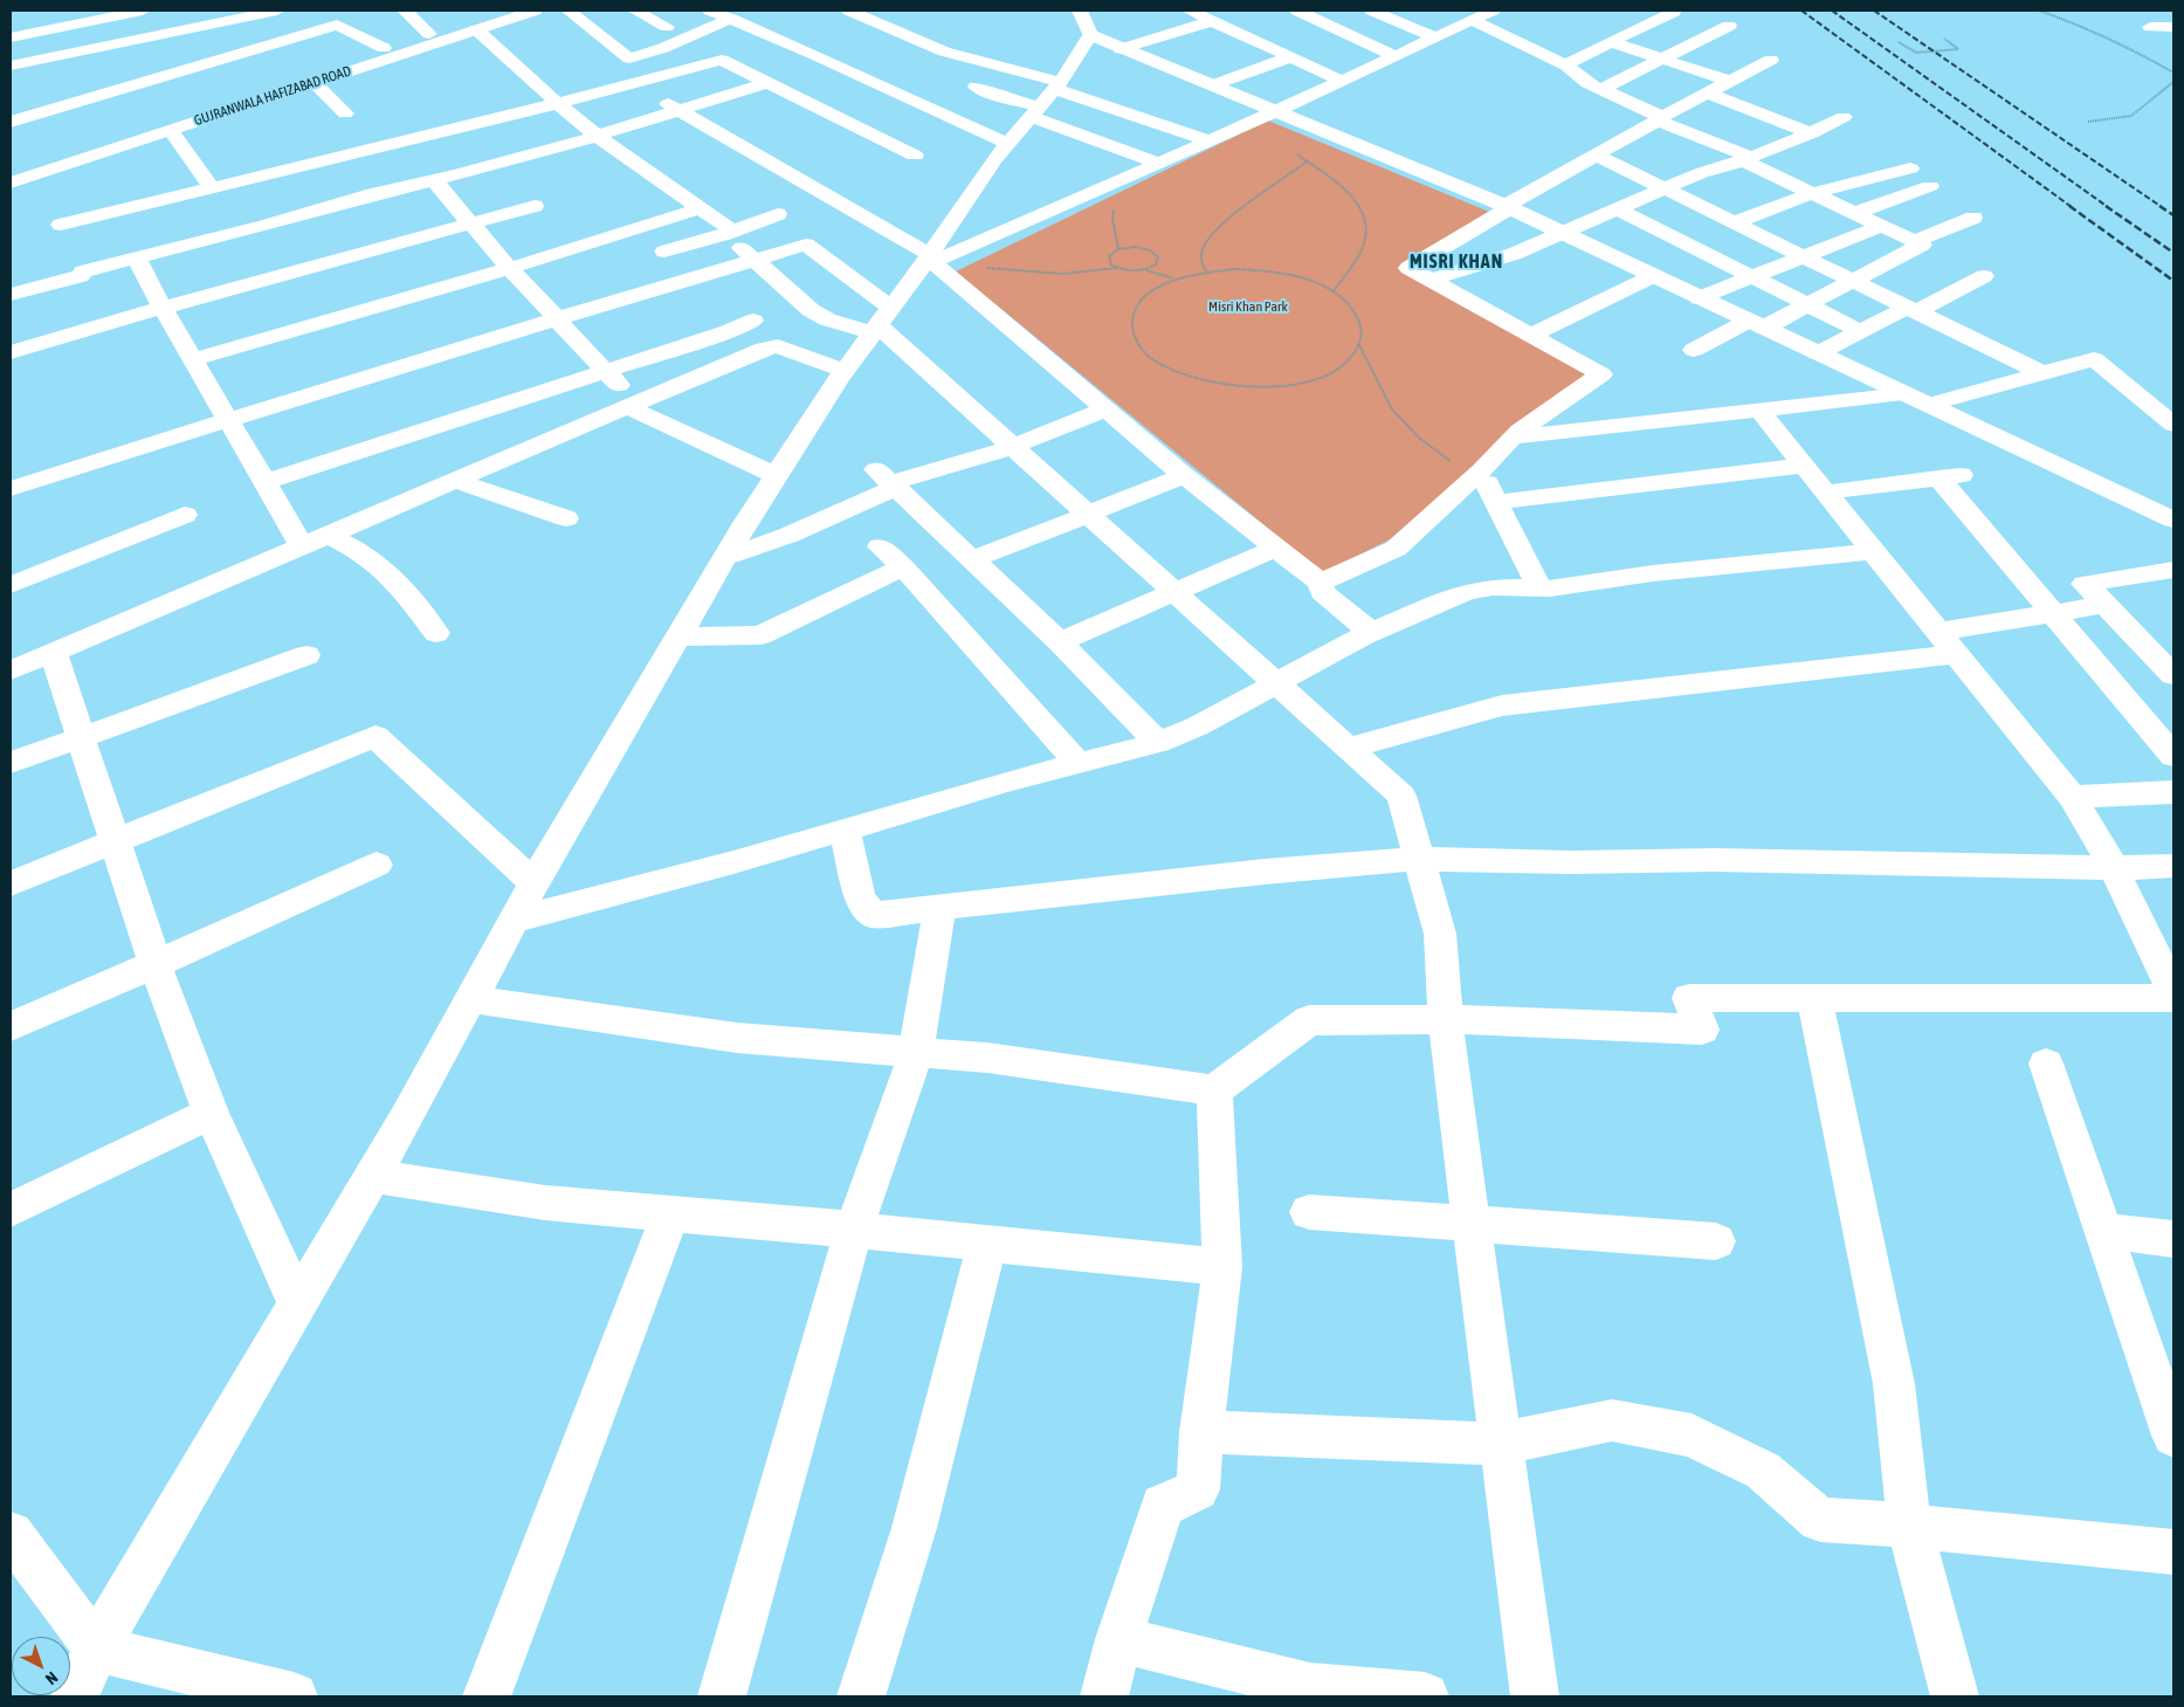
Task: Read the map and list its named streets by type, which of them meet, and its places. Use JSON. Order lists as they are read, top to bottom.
{
  "streets": {
    "street": ["GUJRANWALA HAFIZABAD ROAD"]
  },
  "districts": ["MISRI KHAN"],
  "parks": ["Misri Khan Park"],
  "north": "bottom right"
}
